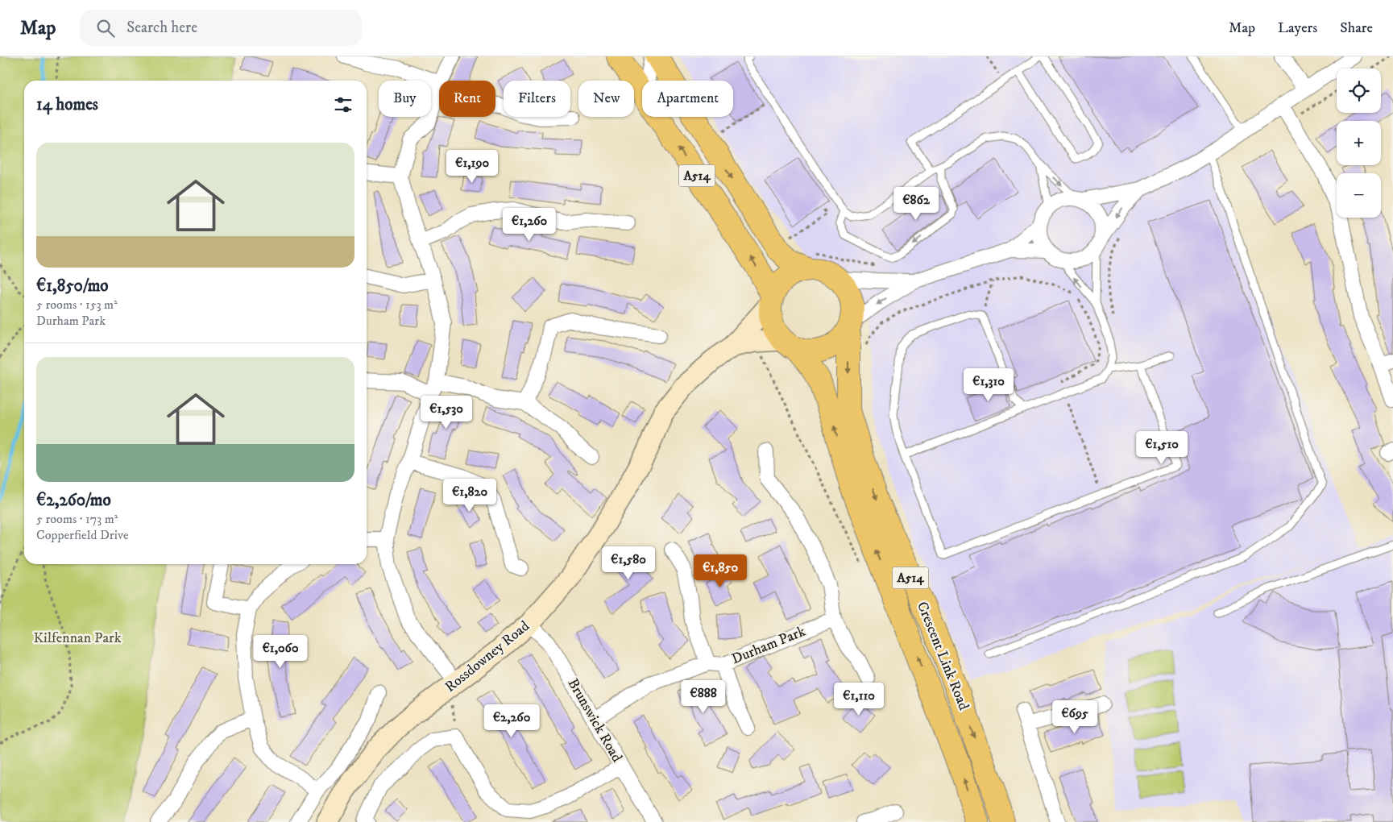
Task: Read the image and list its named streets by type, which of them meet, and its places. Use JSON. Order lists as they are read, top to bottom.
{
  "streets": {
    "highway": ["A514", "Crescent Link Road"],
    "street": ["Durham Park", "Rossdowney Road", "Brunswick Road"]
  },
  "crossings": [
    ["Durham Park", "Brunswick Road"],
    ["Crescent Link Road", "Rossdowney Road"],
    ["Rossdowney Road", "Brunswick Road"]
  ],
  "parks": ["Kilfennan Park"],
  "page": {
    "header": "Map",
    "search": "Search here",
    "nav": ["Map", "Layers", "Share"],
    "map_buttons": ["+", "−"],
    "chip": [
      "Buy",
      "Rent",
      "Filters",
      "New",
      "Apartment"
    ],
    "heading": "14 homes",
    "list": [
      {
        "name": "€1,850/mo",
        "note": "5 rooms · 153 m² · Durham Park"
      },
      {
        "name": "€2,260/mo",
        "note": "5 rooms · 173 m² · Copperfield Drive"
      }
    ],
    "price": [
      "€1,190",
      "€862",
      "€1,260",
      "€1,310",
      "€1,530",
      "€1,510",
      "€1,820",
      "€1,580",
      "€1,850",
      "€1,060",
      "€888",
      "€1,110",
      "€695",
      "€2,260"
    ]
  }
}
